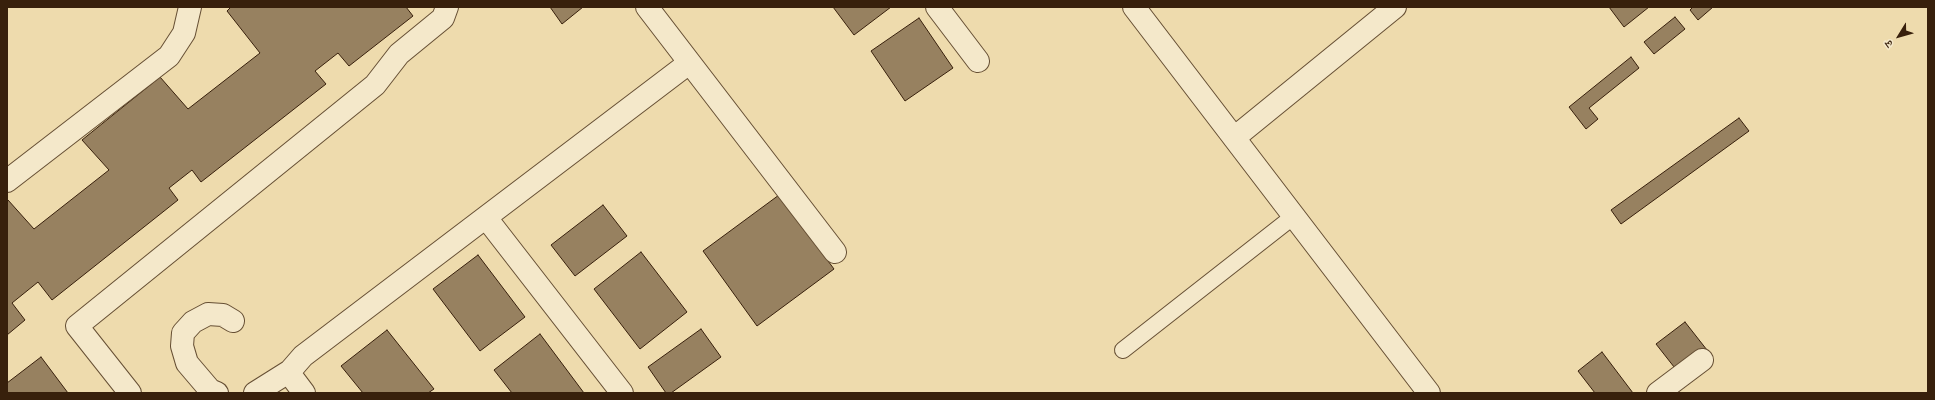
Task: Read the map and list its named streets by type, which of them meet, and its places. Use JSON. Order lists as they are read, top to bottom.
{
  "north": "bottom left"
}
